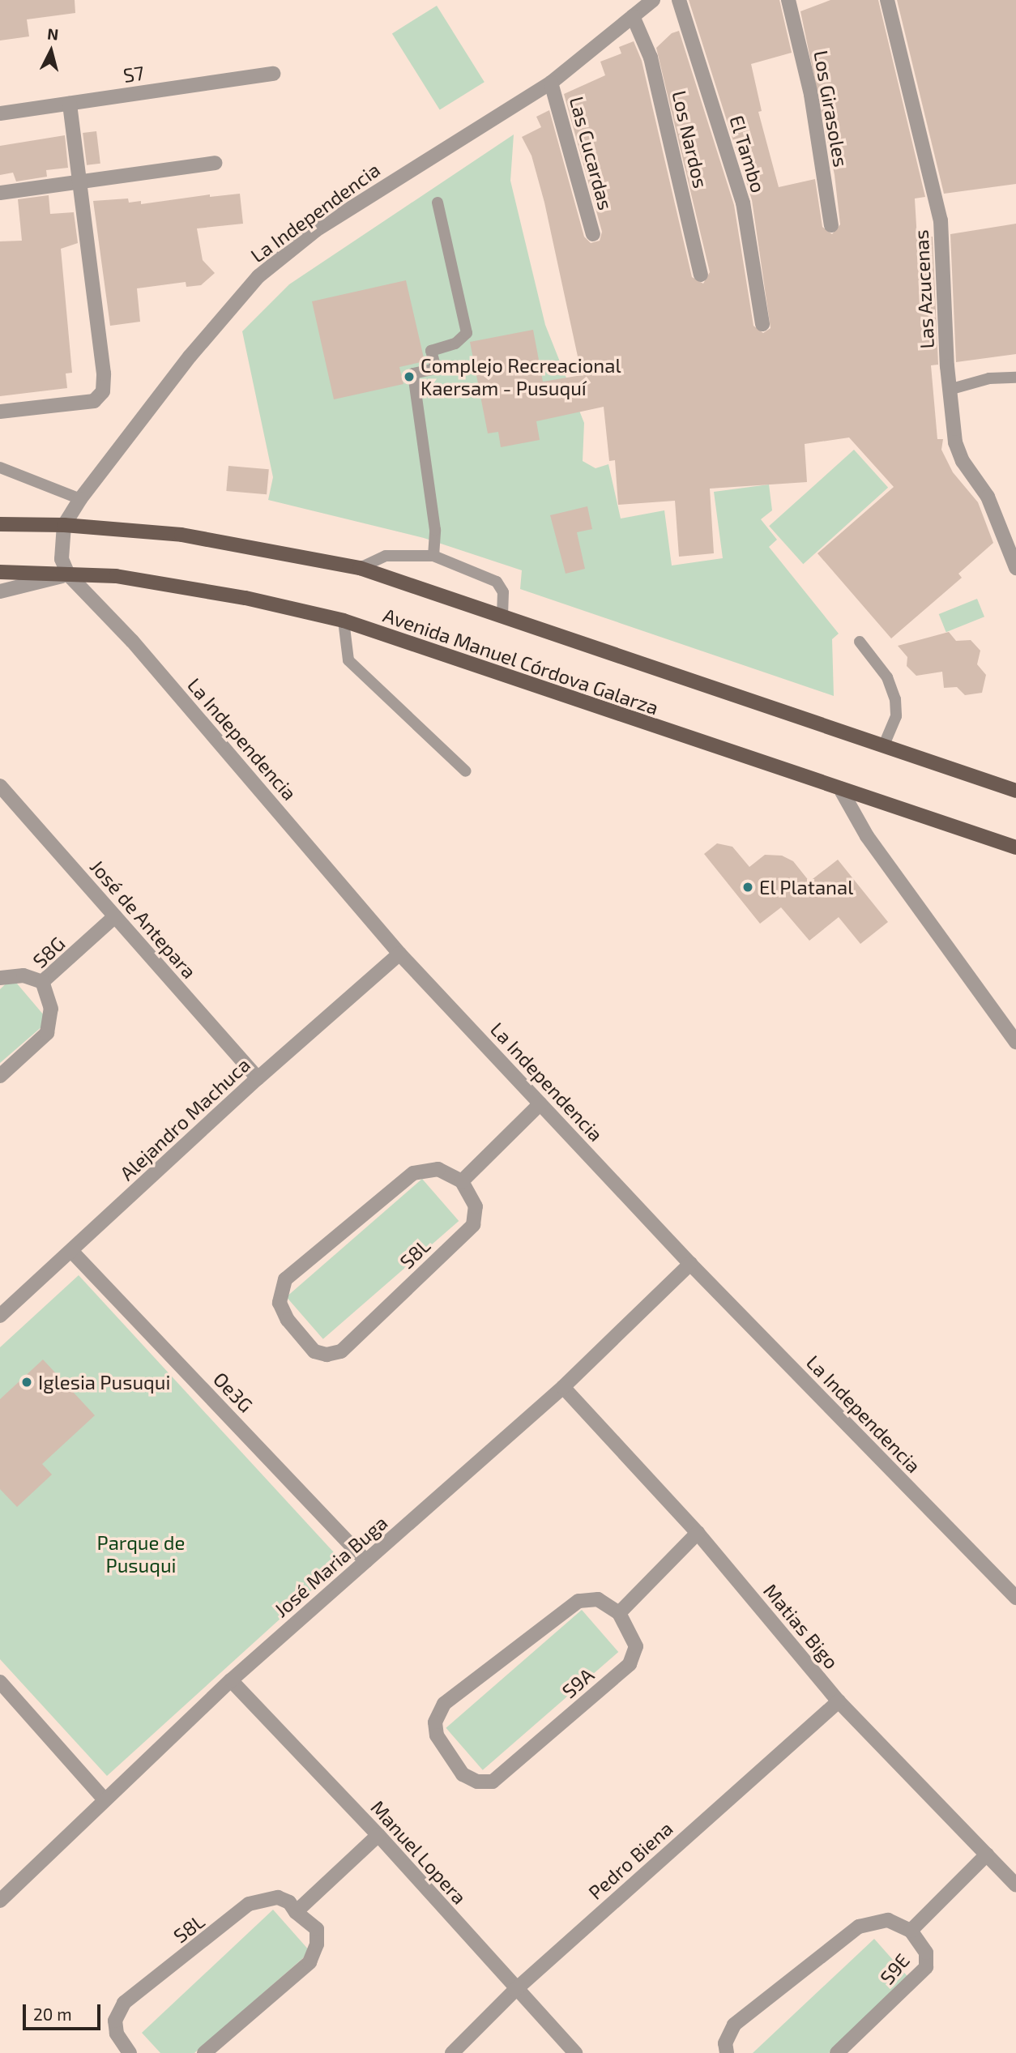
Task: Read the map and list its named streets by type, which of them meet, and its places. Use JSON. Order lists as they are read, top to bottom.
{
  "streets": {
    "main road": ["Avenida Manuel Córdova Galarza"],
    "street": [
      "S7",
      "Los Girasoles",
      "Los Nardos",
      "Las Cucardas",
      "El Tambo",
      "La Independencia",
      "Las Azucenas",
      "José de Antepara",
      "S8G",
      "Alejandro Machuca",
      "S8L",
      "Oe3G",
      "José Maria Buga",
      "Matias Bigo",
      "S9A",
      "Manuel Lopera",
      "Pedro Biena",
      "S9E"
    ]
  },
  "crossings": [
    ["Los Nardos", "La Independencia"],
    ["Las Cucardas", "La Independencia"],
    ["La Independencia", "Avenida Manuel Córdova Galarza"],
    ["La Independencia", "Alejandro Machuca"],
    ["La Independencia", "José Maria Buga"],
    ["José de Antepara", "S8G"],
    ["José de Antepara", "Alejandro Machuca"],
    ["Alejandro Machuca", "Oe3G"],
    ["Oe3G", "José Maria Buga"],
    ["José Maria Buga", "Matias Bigo"],
    ["José Maria Buga", "Manuel Lopera"],
    ["Matias Bigo", "Pedro Biena"],
    ["Matias Bigo", "S9E"],
    ["Manuel Lopera", "Pedro Biena"]
  ],
  "parks": ["Parque de Pusuqui"],
  "places": ["Complejo Recreacional Kaersam - Pusuquí", "El Platanal", "Iglesia Pusuqui"],
  "scale_bar": "20 m",
  "north": "top"
}
